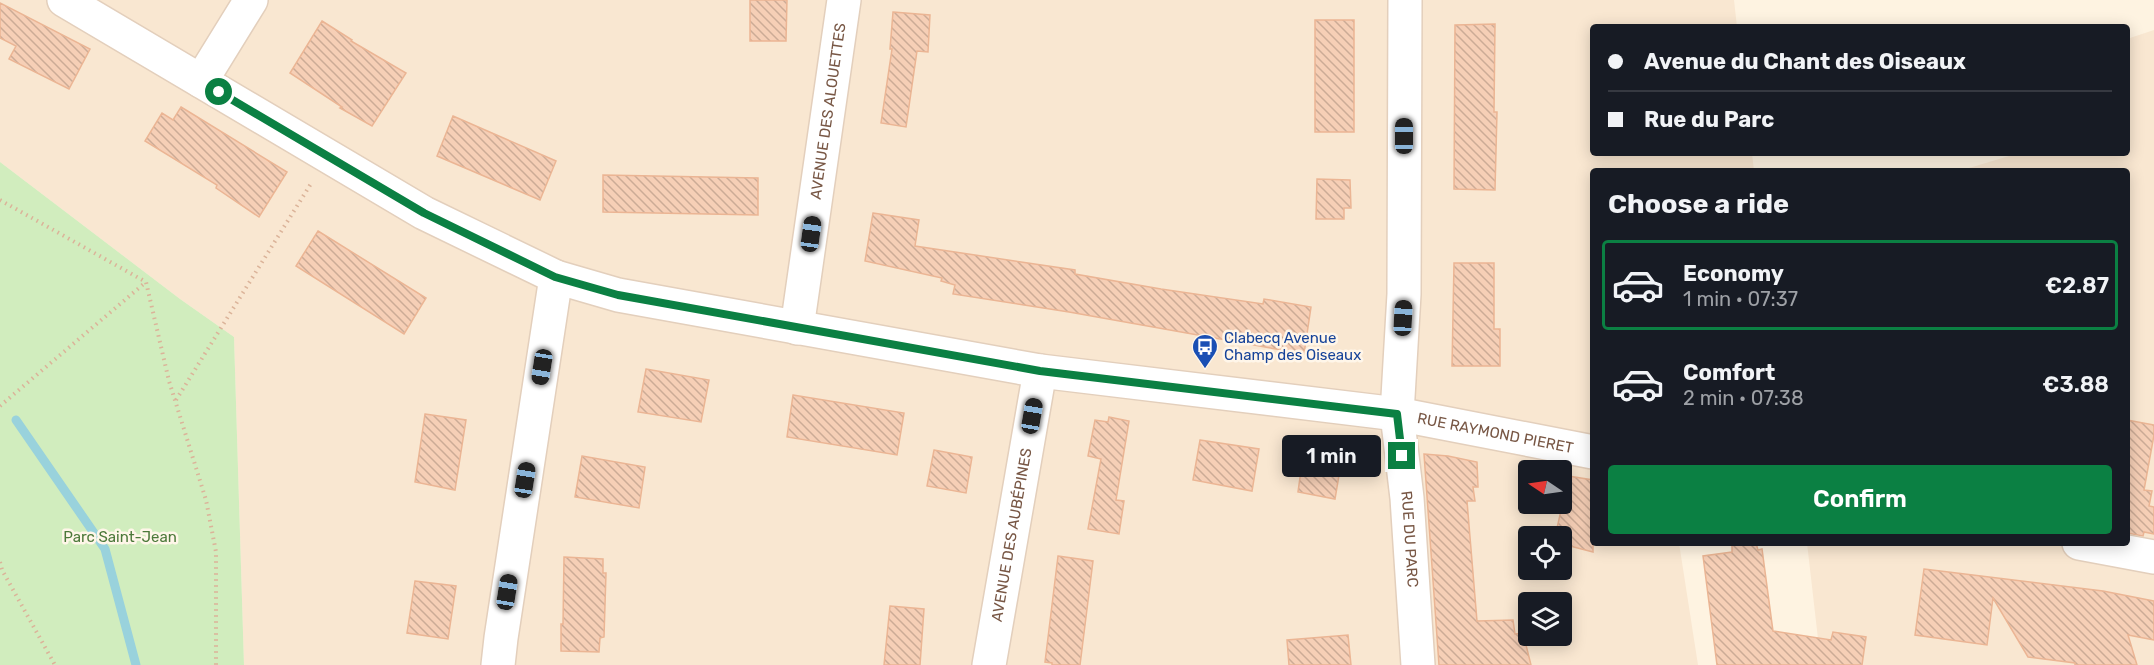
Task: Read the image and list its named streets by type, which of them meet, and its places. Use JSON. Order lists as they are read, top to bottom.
{
  "streets": {
    "street": [
      "AVENUE DES ALOUETTES",
      "RUE RAYMOND PIERET",
      "AVENUE DES AUBÉPINES",
      "RUE DU PARC"
    ]
  },
  "crossings": [
    ["AVENUE DES ALOUETTES", "RUE RAYMOND PIERET"],
    ["RUE RAYMOND PIERET", "AVENUE DES AUBÉPINES"],
    ["RUE RAYMOND PIERET", "RUE DU PARC"]
  ],
  "parks": ["Parc Saint-Jean"],
  "places": {
    "bus stop": ["Clabecq Avenue Champ des Oiseaux"]
  },
  "north": "left",
  "page": {
    "banner": ["Avenue du Chant des Oiseaux", "Rue du Parc"],
    "heading": "Choose a ride",
    "list": [
      {
        "name": "Economy",
        "note": "1 min · 07:37",
        "value": "€2.87"
      },
      {
        "name": "Comfort",
        "note": "2 min · 07:38",
        "value": "€3.88"
      }
    ],
    "bubble": "1 min",
    "buttons": "Confirm"
  }
}
